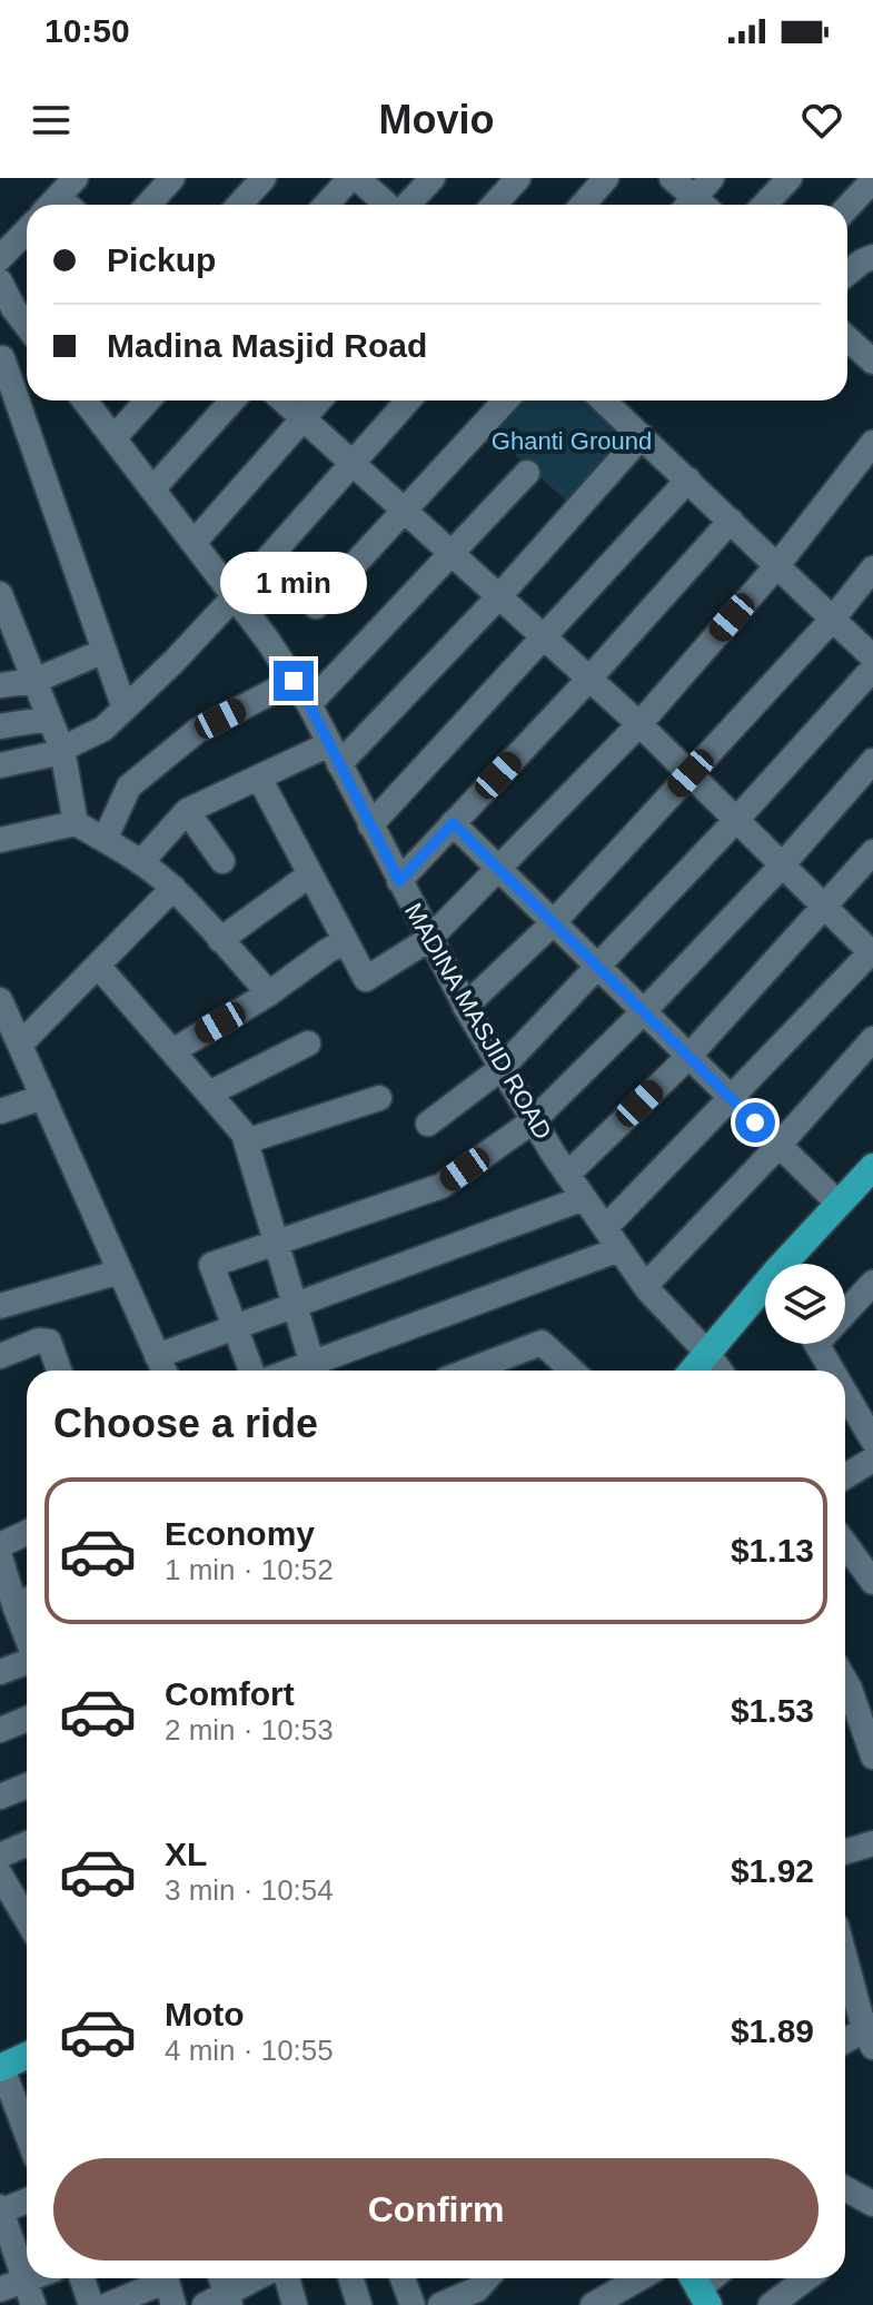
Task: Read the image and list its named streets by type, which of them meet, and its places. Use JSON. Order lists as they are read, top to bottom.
{
  "streets": {
    "street": ["MADINA MASJID ROAD"]
  },
  "parks": ["Ghanti Ground"],
  "page": {
    "status": "10:50",
    "header": "Movio",
    "banner": ["Pickup", "Madina Masjid Road"],
    "bubble": "1 min",
    "heading": "Choose a ride",
    "list": [
      {
        "name": "Economy",
        "note": "1 min · 10:52",
        "value": "$1.13"
      },
      {
        "name": "Comfort",
        "note": "2 min · 10:53",
        "value": "$1.53"
      },
      {
        "name": "XL",
        "note": "3 min · 10:54",
        "value": "$1.92"
      },
      {
        "name": "Moto",
        "note": "4 min · 10:55",
        "value": "$1.89"
      }
    ],
    "buttons": "Confirm"
  }
}
